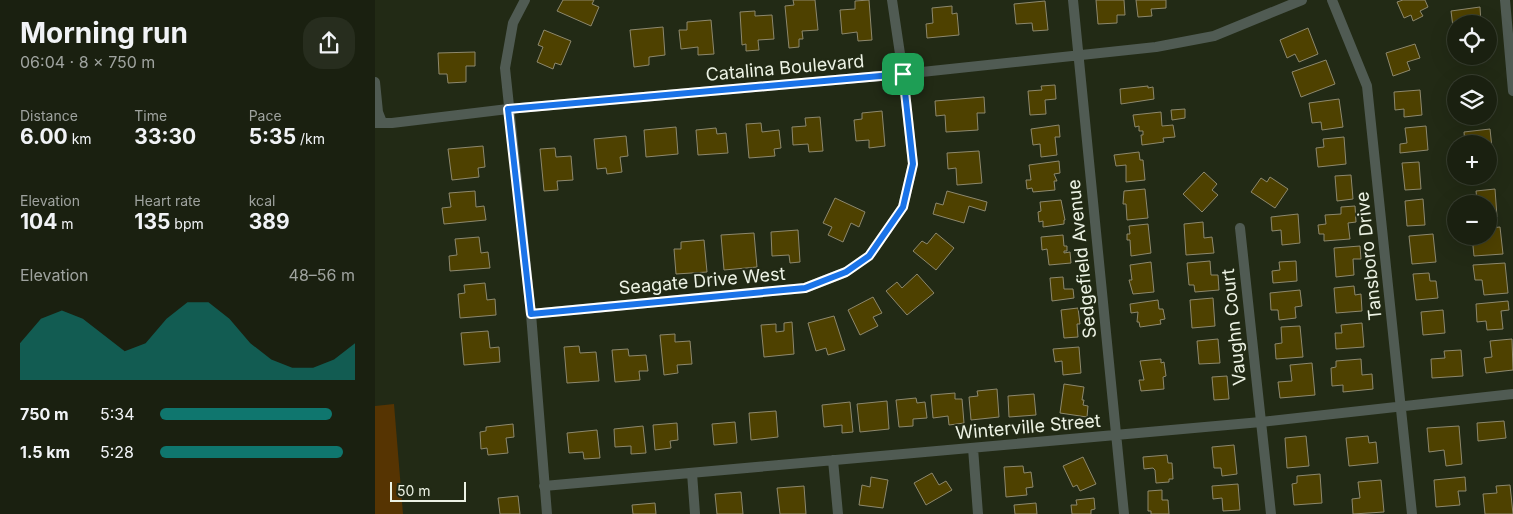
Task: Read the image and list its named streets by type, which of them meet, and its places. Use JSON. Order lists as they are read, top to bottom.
{
  "streets": {
    "street": [
      "Catalina Boulevard",
      "Tansboro Drive",
      "Sedgefield Avenue",
      "Seagate Drive West",
      "Vaughn Court",
      "Winterville Street"
    ]
  },
  "crossings": [
    ["Catalina Boulevard", "Sedgefield Avenue"],
    ["Catalina Boulevard", "Seagate Drive West"],
    ["Tansboro Drive", "Winterville Street"],
    ["Sedgefield Avenue", "Winterville Street"],
    ["Vaughn Court", "Winterville Street"]
  ],
  "scale_bar": "50 m",
  "page": {
    "heading": ["Morning run", "06:04 · 8 × 750 m"],
    "map_buttons": ["+", "−"],
    "stats": [
      ["Distance", "6.00 km"],
      ["Time", "33:30"],
      ["Pace", "5:35 /km"],
      ["Elevation", "104 m"],
      ["Heart rate", "135 bpm"],
      ["kcal", "389"]
    ],
    "chart": ["Elevation", "48–56 m"],
    "list": [
      {
        "name": "750 m",
        "note": "5:34"
      },
      {
        "name": "1.5 km",
        "note": "5:28"
      }
    ],
    "scale": "50 m"
  }
}
